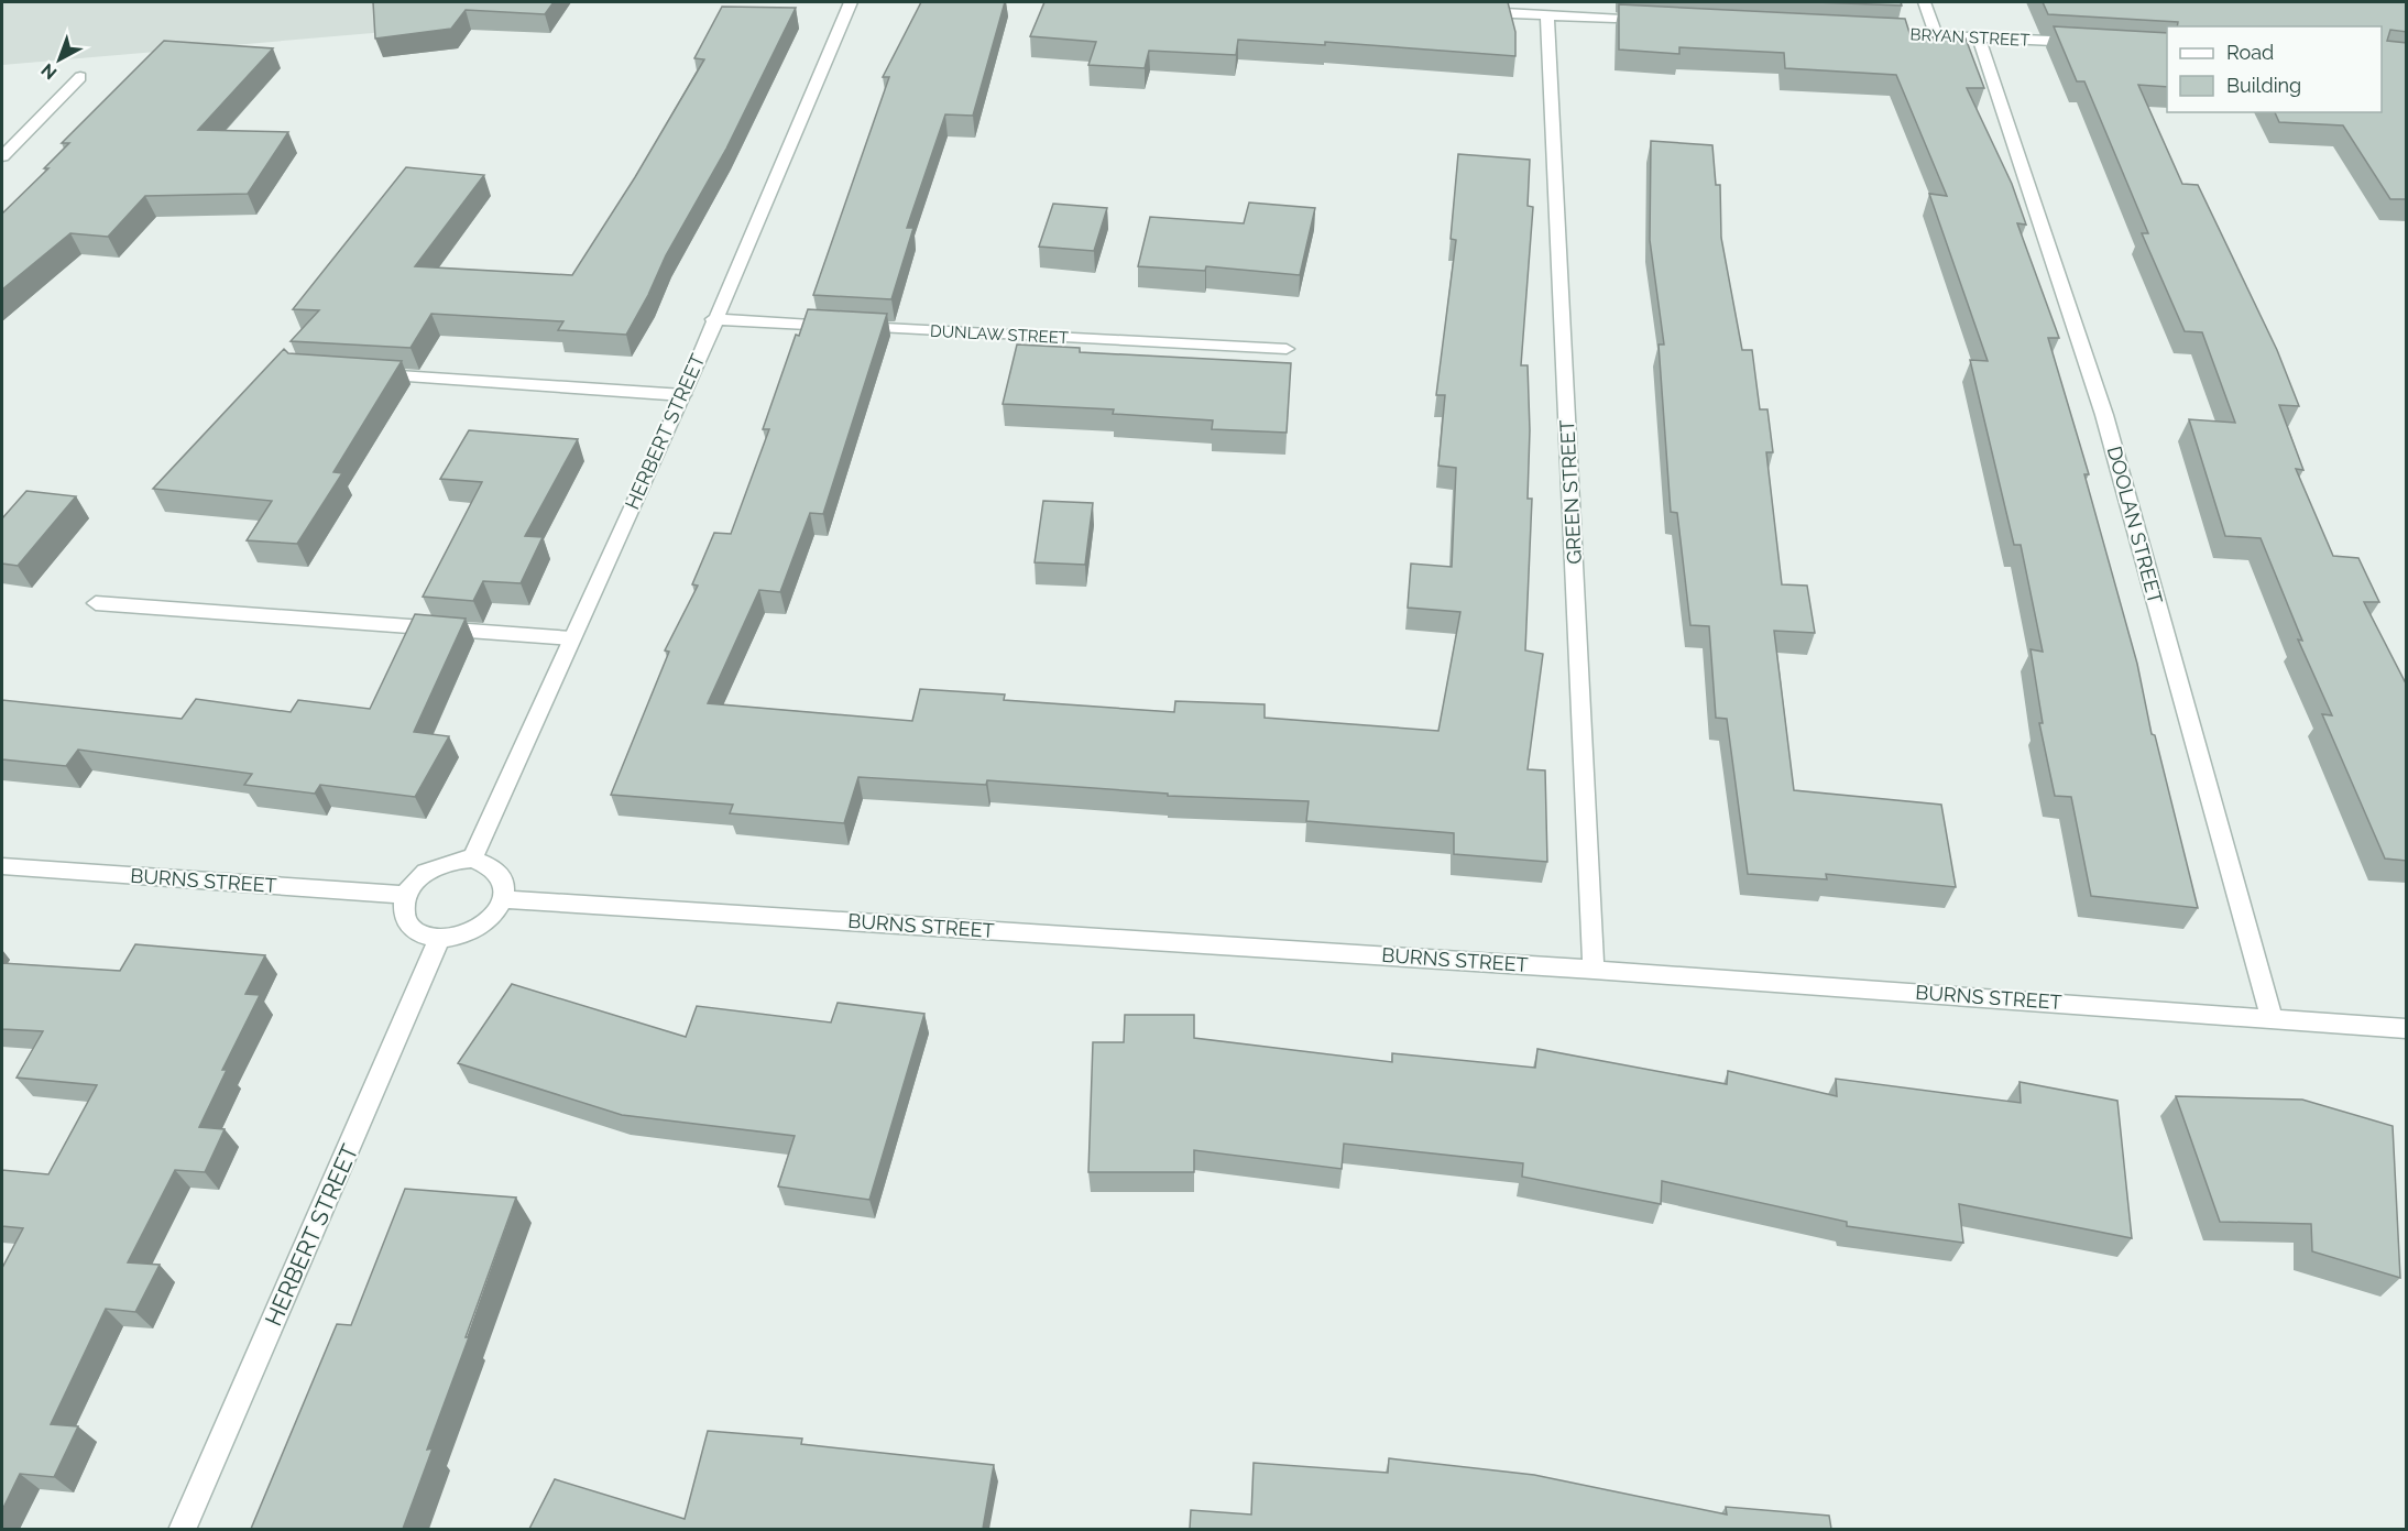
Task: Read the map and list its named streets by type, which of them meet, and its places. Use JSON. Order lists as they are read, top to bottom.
{
  "streets": {
    "street": [
      "BRYAN STREET",
      "DUNLAW STREET",
      "HERBERT STREET",
      "GREEN STREET",
      "DOOLAN STREET",
      "BURNS STREET"
    ]
  },
  "crossings": [
    ["BRYAN STREET", "DOOLAN STREET"],
    ["DUNLAW STREET", "HERBERT STREET"],
    ["HERBERT STREET", "BURNS STREET"],
    ["GREEN STREET", "BURNS STREET"],
    ["DOOLAN STREET", "BURNS STREET"]
  ],
  "legend": ["Road", "Building"],
  "north": "bottom left"
}
